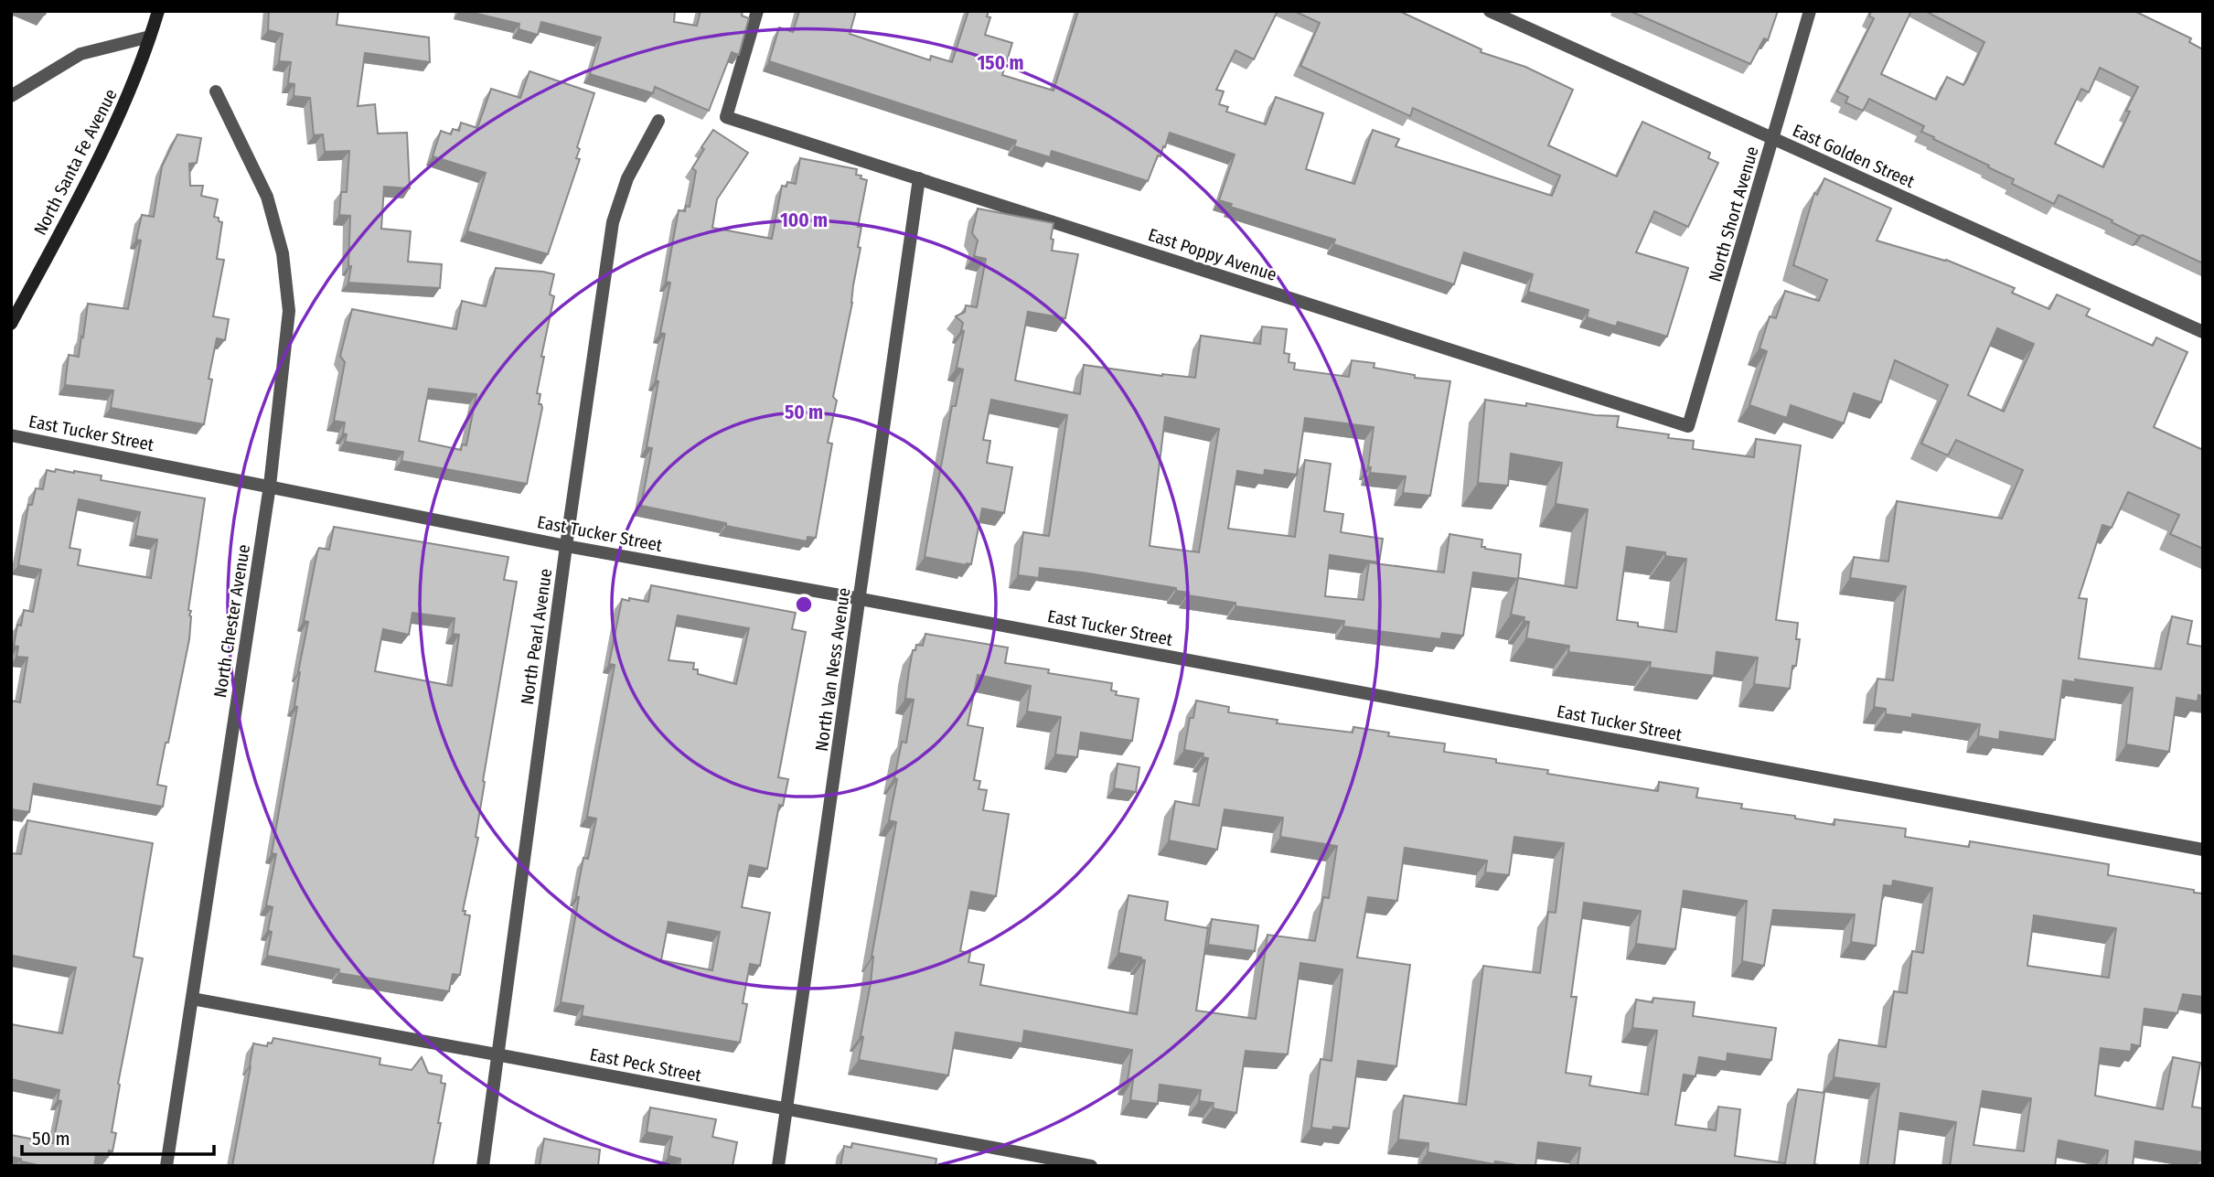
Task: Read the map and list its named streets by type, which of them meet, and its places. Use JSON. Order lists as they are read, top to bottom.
{
  "streets": {
    "main road": ["North Santa Fe Avenue"],
    "street": [
      "East Golden Street",
      "North Short Avenue",
      "East Poppy Avenue",
      "East Tucker Street",
      "North Chester Avenue",
      "North Pearl Avenue",
      "North Van Ness Avenue",
      "East Peck Street"
    ]
  },
  "crossings": [
    ["East Golden Street", "North Short Avenue"],
    ["North Short Avenue", "East Poppy Avenue"],
    ["East Poppy Avenue", "North Van Ness Avenue"],
    ["East Tucker Street", "North Chester Avenue"],
    ["East Tucker Street", "North Pearl Avenue"],
    ["East Tucker Street", "North Van Ness Avenue"],
    ["North Chester Avenue", "East Peck Street"],
    ["North Pearl Avenue", "East Peck Street"],
    ["North Van Ness Avenue", "East Peck Street"]
  ],
  "scale_bar": "50 m",
  "rings": ["150 m", "100 m", "50 m"]
}
